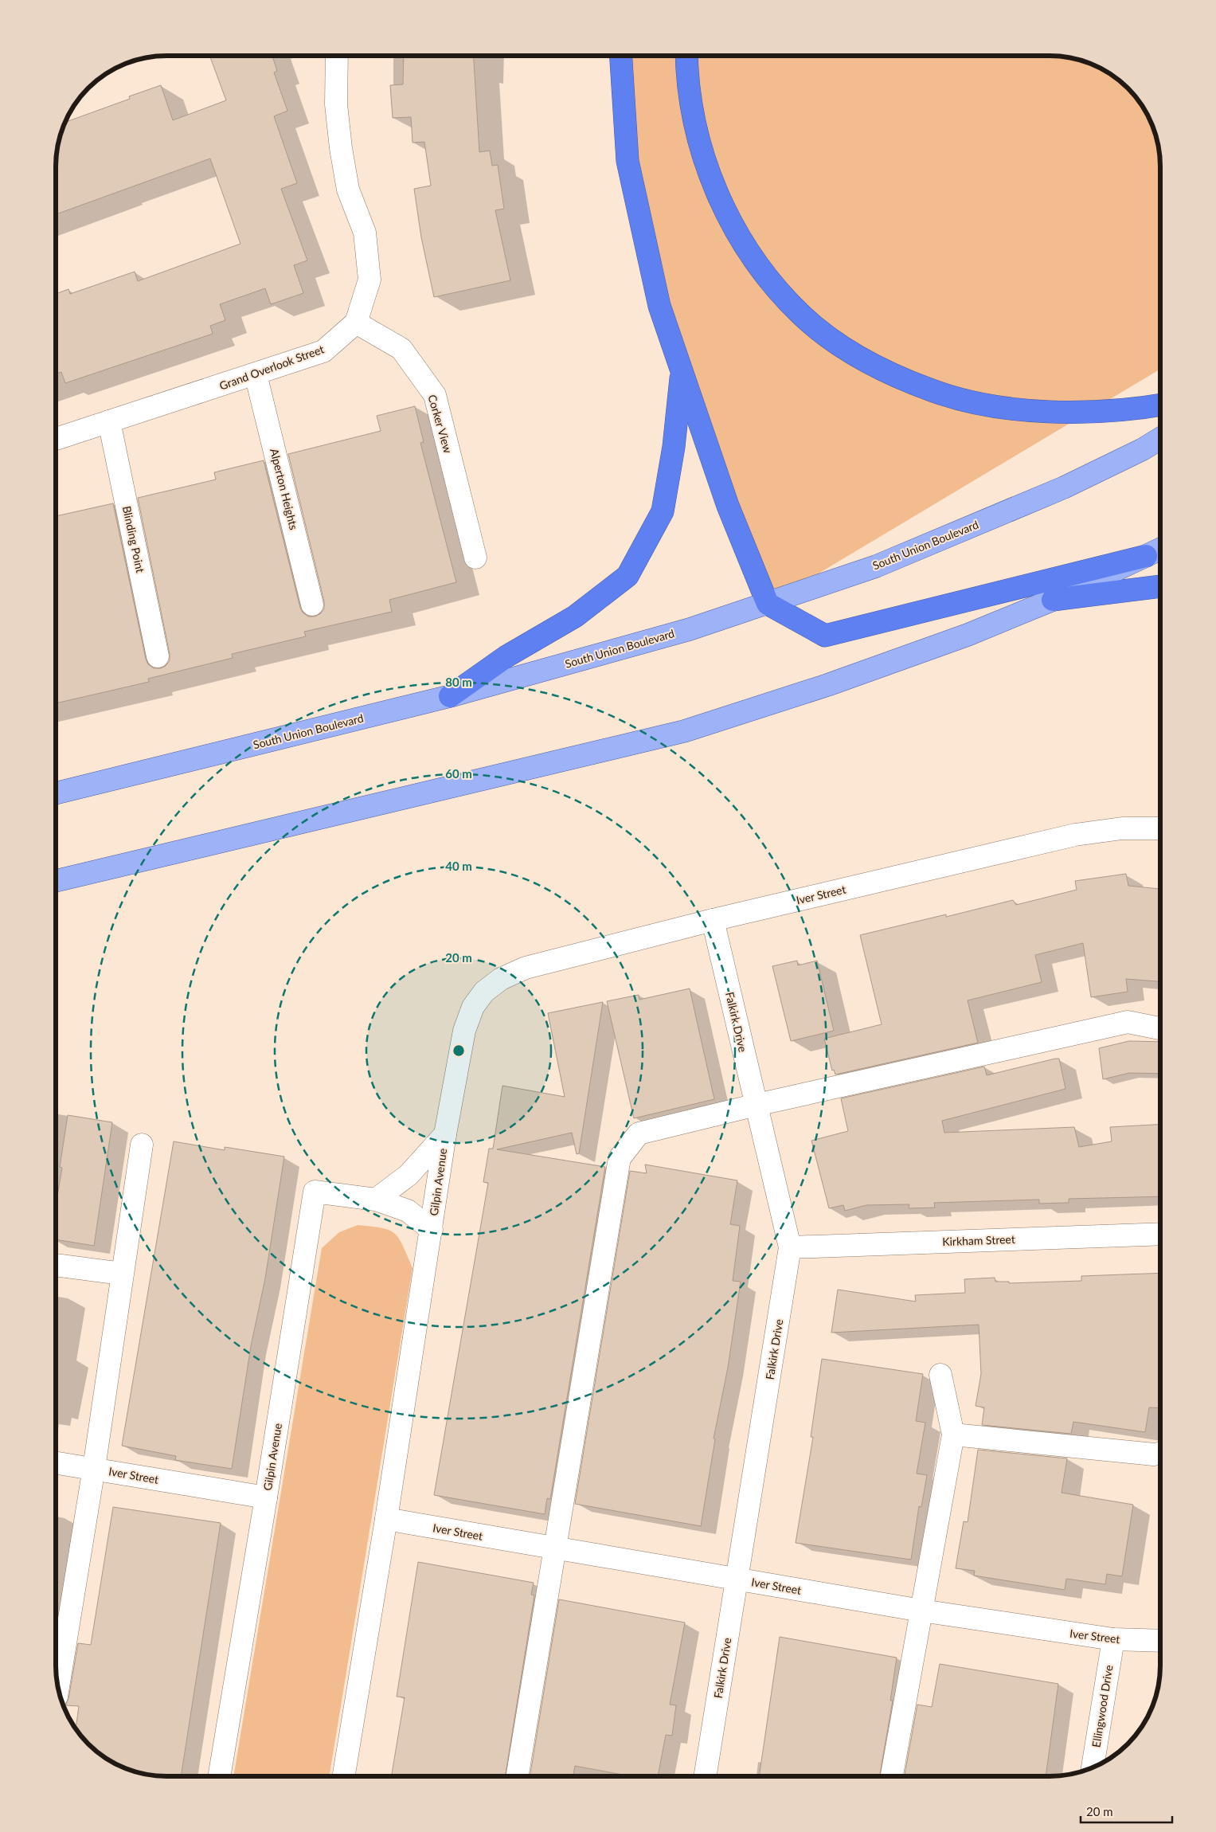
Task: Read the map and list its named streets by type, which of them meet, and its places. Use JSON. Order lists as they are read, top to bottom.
{
  "streets": {
    "main road": ["South Union Boulevard"],
    "street": [
      "Grand Overlook Street",
      "Corker View",
      "Alperton Heights",
      "Blinding Point",
      "Iver Street",
      "Falkirk Drive",
      "Gilpin Avenue",
      "Kirkham Street",
      "Ellingwood Drive"
    ]
  },
  "crossings": [
    ["Grand Overlook Street", "Corker View"],
    ["Grand Overlook Street", "Alperton Heights"],
    ["Grand Overlook Street", "Blinding Point"],
    ["Iver Street", "Falkirk Drive"],
    ["Iver Street", "Gilpin Avenue"],
    ["Iver Street", "Ellingwood Drive"],
    ["Falkirk Drive", "Kirkham Street"]
  ],
  "scale_bar": "20 m",
  "rings": [
    "80 m",
    "60 m",
    "40 m",
    "20 m"
  ]
}
